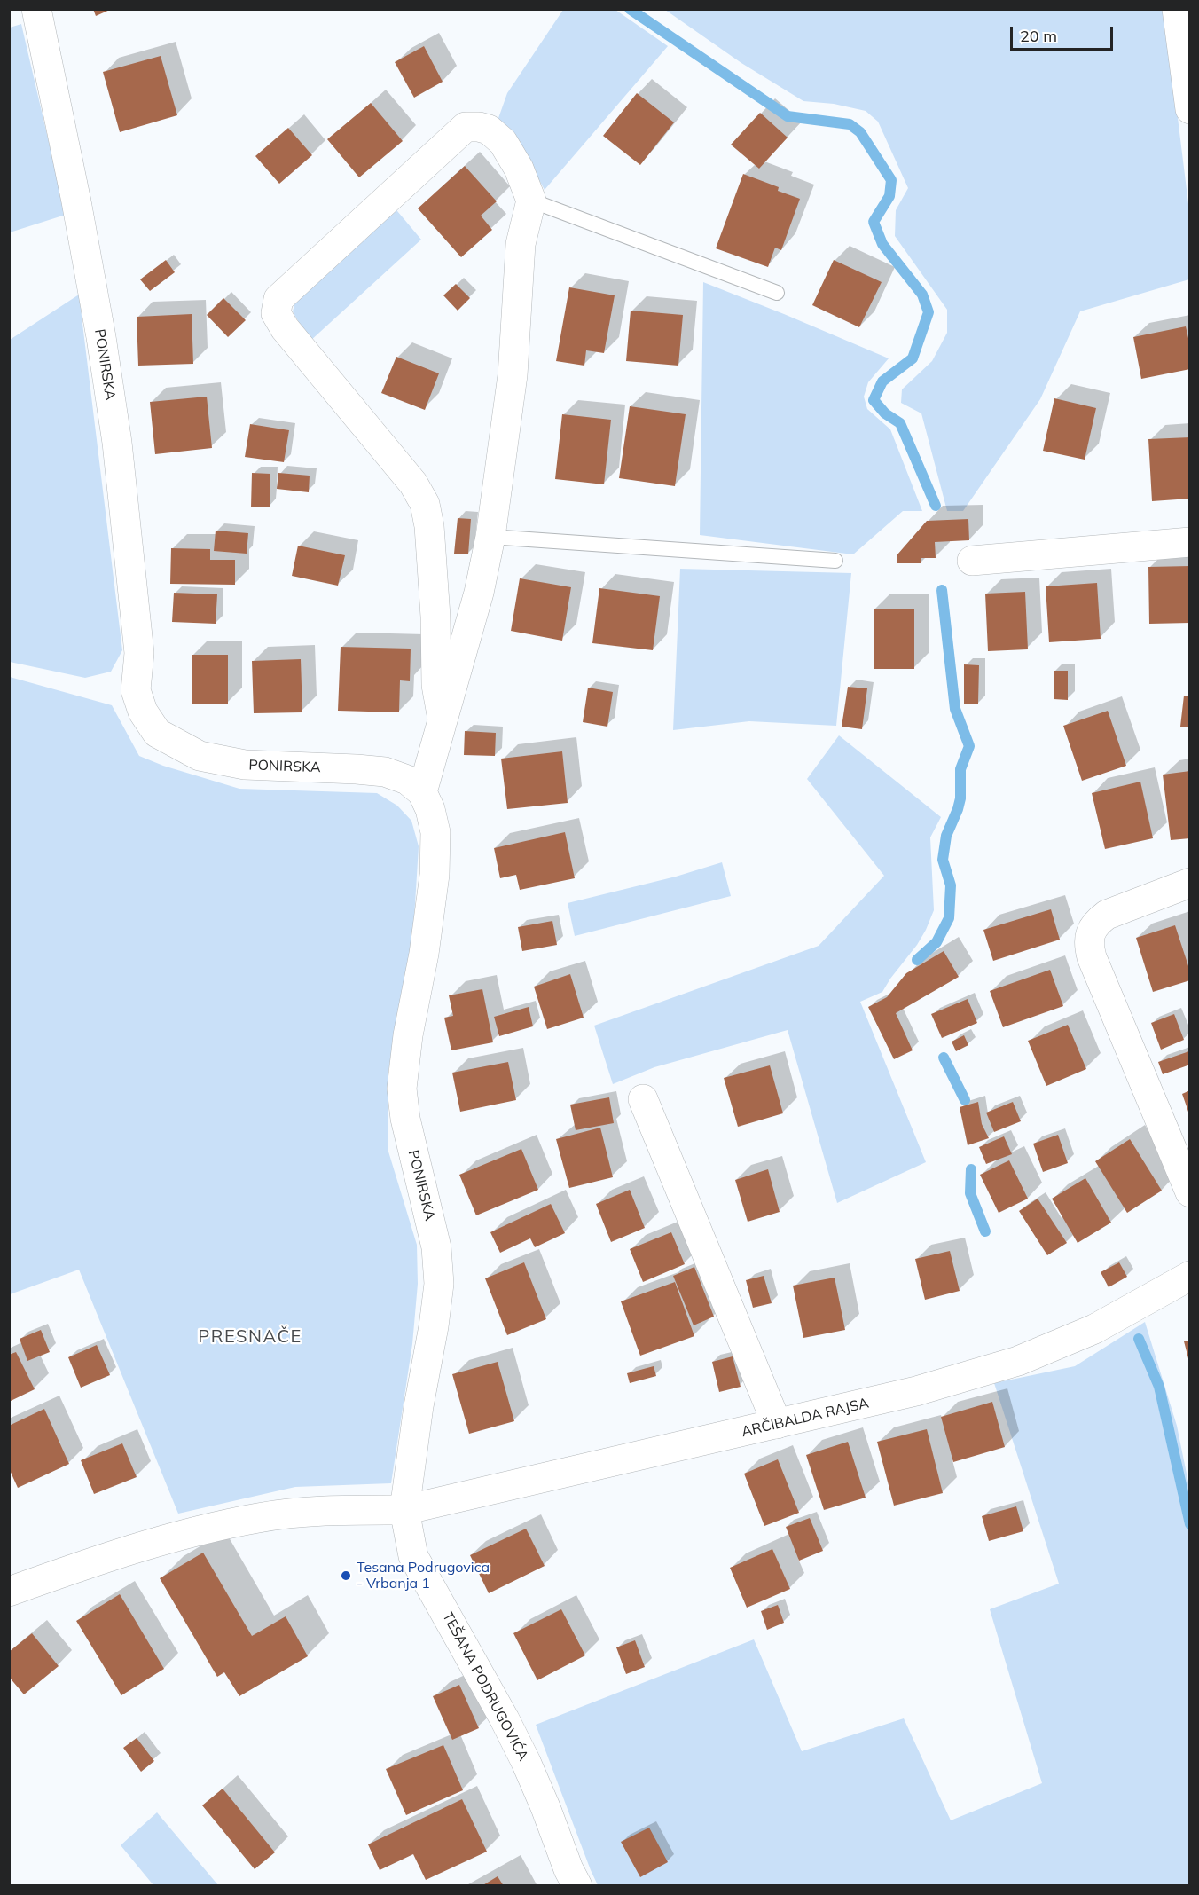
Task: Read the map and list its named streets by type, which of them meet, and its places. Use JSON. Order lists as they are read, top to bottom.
{
  "streets": {
    "street": ["PONIRSKA", "ARČIBALDA RAJSA", "TEŠANA PODRUGOVIĆA"]
  },
  "crossings": [
    ["PONIRSKA", "ARČIBALDA RAJSA"],
    ["PONIRSKA", "TEŠANA PODRUGOVIĆA"],
    ["ARČIBALDA RAJSA", "TEŠANA PODRUGOVIĆA"]
  ],
  "districts": ["PRESNAČE"],
  "places": ["Tesana Podrugovica - Vrbanja 1"],
  "scale_bar": "20 m"
}
